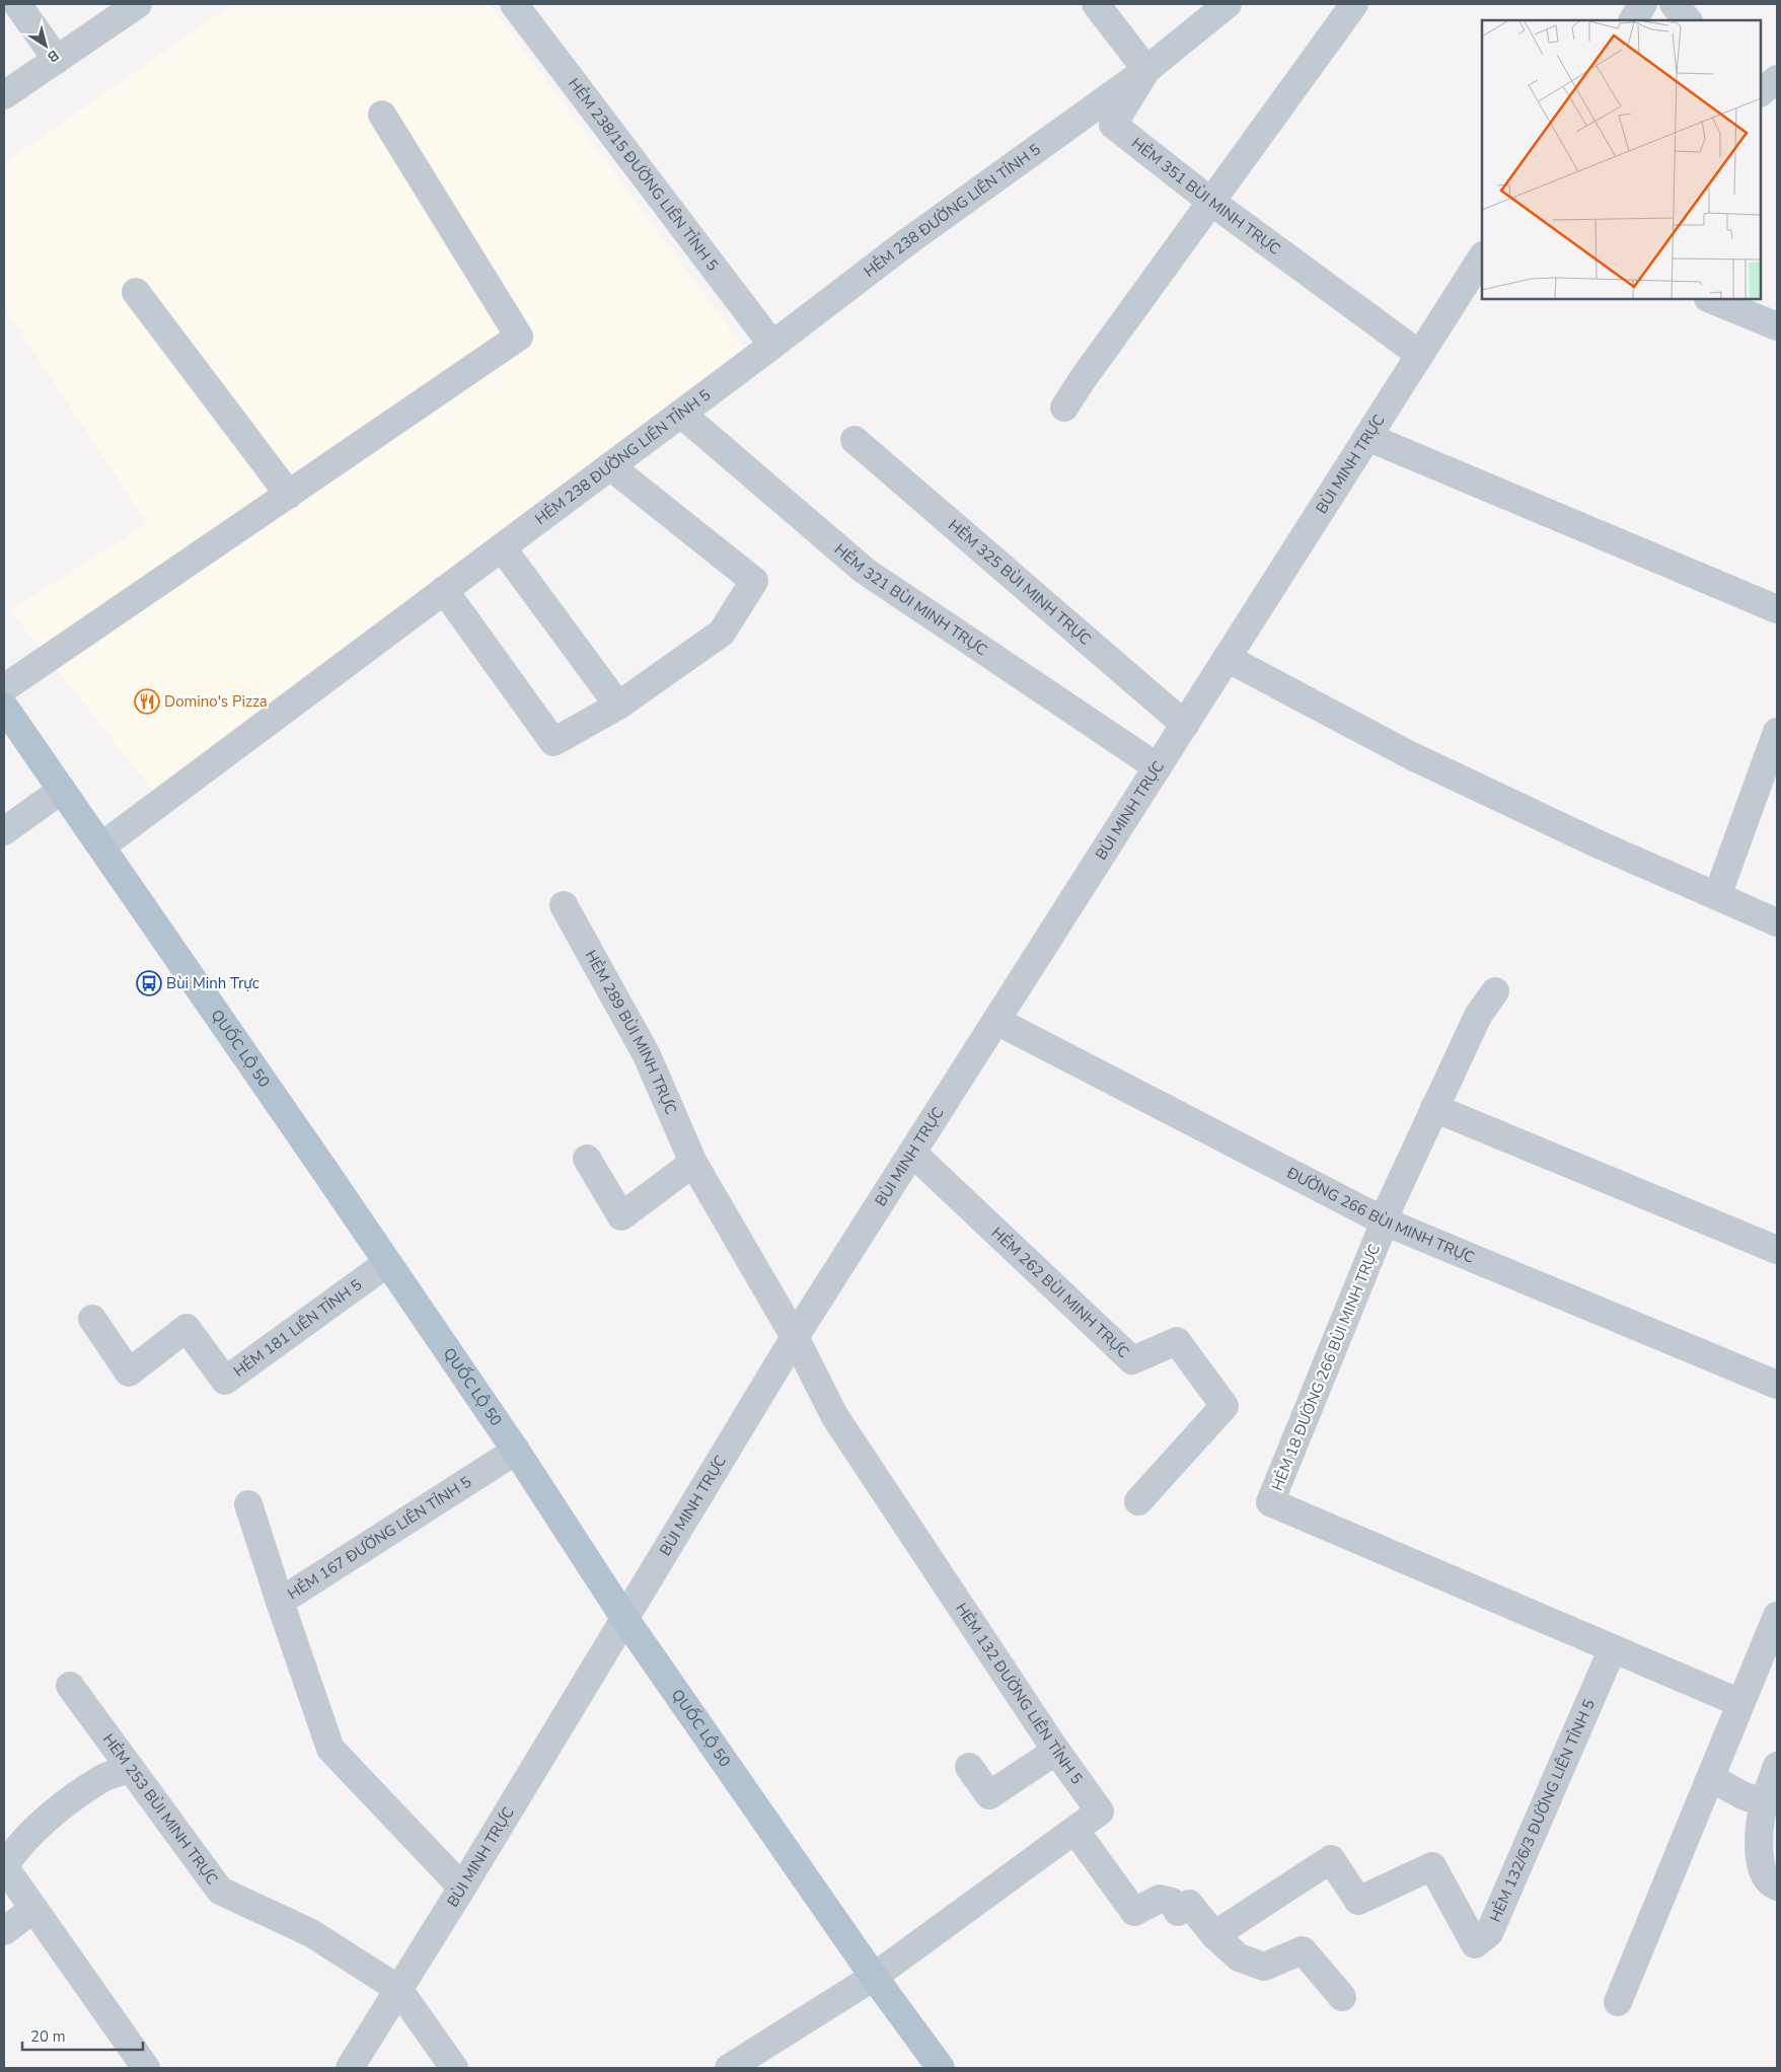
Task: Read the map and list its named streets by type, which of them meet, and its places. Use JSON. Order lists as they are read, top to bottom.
{
  "streets": {
    "main road": ["QUỐC LỘ 50"],
    "street": [
      "HẺM 238/15 ĐƯỜNG LIÊN TỈNH 5",
      "HẺM 351 BÙI MINH TRỰC",
      "HẺM 238 ĐƯỜNG LIÊN TỈNH 5",
      "BÙI MINH TRỰC",
      "HẺM 325 BÙI MINH TRỰC",
      "HẺM 321 BÙI MINH TRỰC",
      "HẺM 289 BÙI MINH TRỰC",
      "ĐƯỜNG 266 BÙI MINH TRỰC",
      "HẺM 262 BÙI MINH TRỰC",
      "HẺM 181 LIÊN TỈNH 5",
      "HẺM 18 ĐƯỜNG 266 BÙI MINH TRỰC",
      "HẺM 167 ĐƯỜNG LIÊN TỈNH 5",
      "HẺM 132 ĐƯỜNG LIÊN TỈNH 5",
      "HẺM 253 BÙI MINH TRỰC",
      "HẺM 132/6/3 ĐƯỜNG LIÊN TỈNH 5"
    ]
  },
  "crossings": [
    ["HẺM 238/15 ĐƯỜNG LIÊN TỈNH 5", "HẺM 238 ĐƯỜNG LIÊN TỈNH 5"],
    ["HẺM 351 BÙI MINH TRỰC", "HẺM 238 ĐƯỜNG LIÊN TỈNH 5"],
    ["HẺM 351 BÙI MINH TRỰC", "BÙI MINH TRỰC"],
    ["HẺM 238 ĐƯỜNG LIÊN TỈNH 5", "HẺM 321 BÙI MINH TRỰC"],
    ["HẺM 238 ĐƯỜNG LIÊN TỈNH 5", "QUỐC LỘ 50"],
    ["BÙI MINH TRỰC", "HẺM 325 BÙI MINH TRỰC"],
    ["BÙI MINH TRỰC", "HẺM 321 BÙI MINH TRỰC"],
    ["BÙI MINH TRỰC", "HẺM 289 BÙI MINH TRỰC"],
    ["BÙI MINH TRỰC", "QUỐC LỘ 50"],
    ["BÙI MINH TRỰC", "ĐƯỜNG 266 BÙI MINH TRỰC"],
    ["BÙI MINH TRỰC", "HẺM 262 BÙI MINH TRỰC"],
    ["BÙI MINH TRỰC", "HẺM 167 ĐƯỜNG LIÊN TỈNH 5"],
    ["BÙI MINH TRỰC", "HẺM 132 ĐƯỜNG LIÊN TỈNH 5"],
    ["BÙI MINH TRỰC", "HẺM 253 BÙI MINH TRỰC"],
    ["HẺM 289 BÙI MINH TRỰC", "HẺM 132 ĐƯỜNG LIÊN TỈNH 5"],
    ["QUỐC LỘ 50", "HẺM 181 LIÊN TỈNH 5"],
    ["QUỐC LỘ 50", "HẺM 167 ĐƯỜNG LIÊN TỈNH 5"],
    ["QUỐC LỘ 50", "HẺM 132 ĐƯỜNG LIÊN TỈNH 5"],
    ["ĐƯỜNG 266 BÙI MINH TRỰC", "HẺM 18 ĐƯỜNG 266 BÙI MINH TRỰC"],
    ["HẺM 18 ĐƯỜNG 266 BÙI MINH TRỰC", "HẺM 132/6/3 ĐƯỜNG LIÊN TỈNH 5"]
  ],
  "places": {
    "restaurant": ["Domino's Pizza"],
    "bus stop": ["Bùi Minh Trực"]
  },
  "scale_bar": "20 m",
  "north": "bottom right"
}
